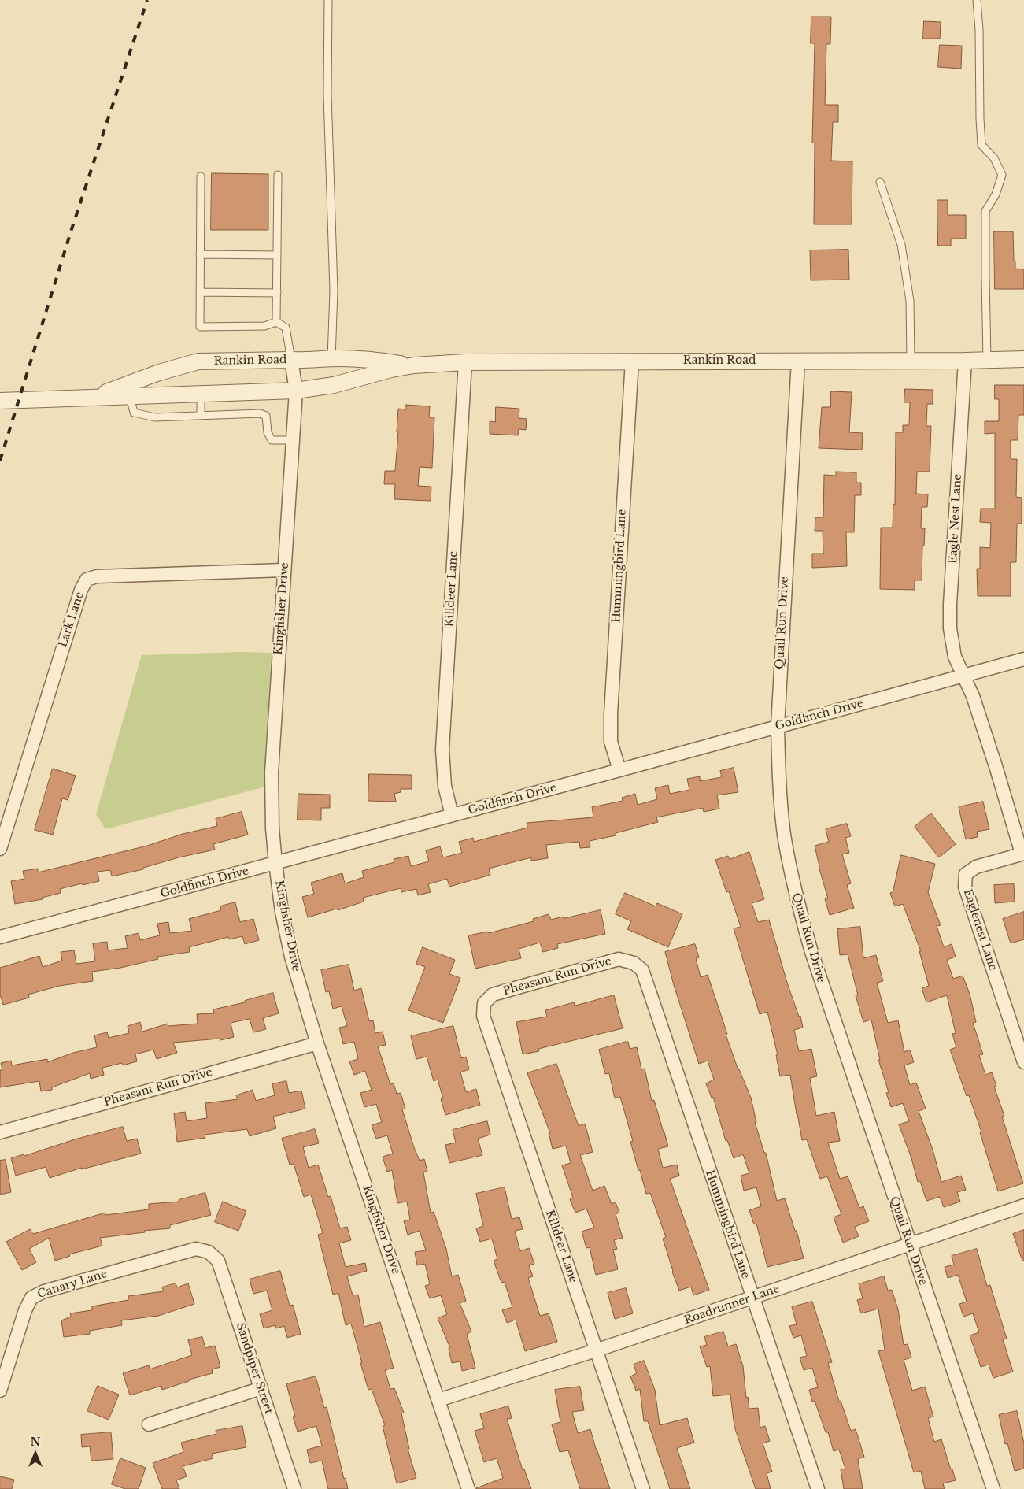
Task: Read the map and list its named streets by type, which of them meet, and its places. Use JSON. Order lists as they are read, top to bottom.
{
  "streets": {
    "street": [
      "Rankin Road",
      "Eagle Nest Lane",
      "Hummingbird Lane",
      "Killdeer Lane",
      "Kingfisher Drive",
      "Lark Lane",
      "Quail Run Drive",
      "Goldfinch Drive",
      "Eaglenest Lane",
      "Pheasant Run Drive",
      "Canary Lane",
      "Roadrunner Lane",
      "Sandpiper Street"
    ]
  },
  "crossings": [
    ["Rankin Road", "Eagle Nest Lane"],
    ["Rankin Road", "Hummingbird Lane"],
    ["Rankin Road", "Killdeer Lane"],
    ["Rankin Road", "Kingfisher Drive"],
    ["Rankin Road", "Quail Run Drive"],
    ["Eagle Nest Lane", "Goldfinch Drive"],
    ["Eagle Nest Lane", "Eaglenest Lane"],
    ["Hummingbird Lane", "Goldfinch Drive"],
    ["Hummingbird Lane", "Pheasant Run Drive"],
    ["Hummingbird Lane", "Roadrunner Lane"],
    ["Killdeer Lane", "Goldfinch Drive"],
    ["Killdeer Lane", "Pheasant Run Drive"],
    ["Killdeer Lane", "Roadrunner Lane"],
    ["Kingfisher Drive", "Lark Lane"],
    ["Kingfisher Drive", "Goldfinch Drive"],
    ["Kingfisher Drive", "Pheasant Run Drive"],
    ["Kingfisher Drive", "Roadrunner Lane"],
    ["Quail Run Drive", "Goldfinch Drive"],
    ["Quail Run Drive", "Roadrunner Lane"],
    ["Goldfinch Drive", "Eaglenest Lane"],
    ["Canary Lane", "Sandpiper Street"]
  ],
  "north": "top"
}
